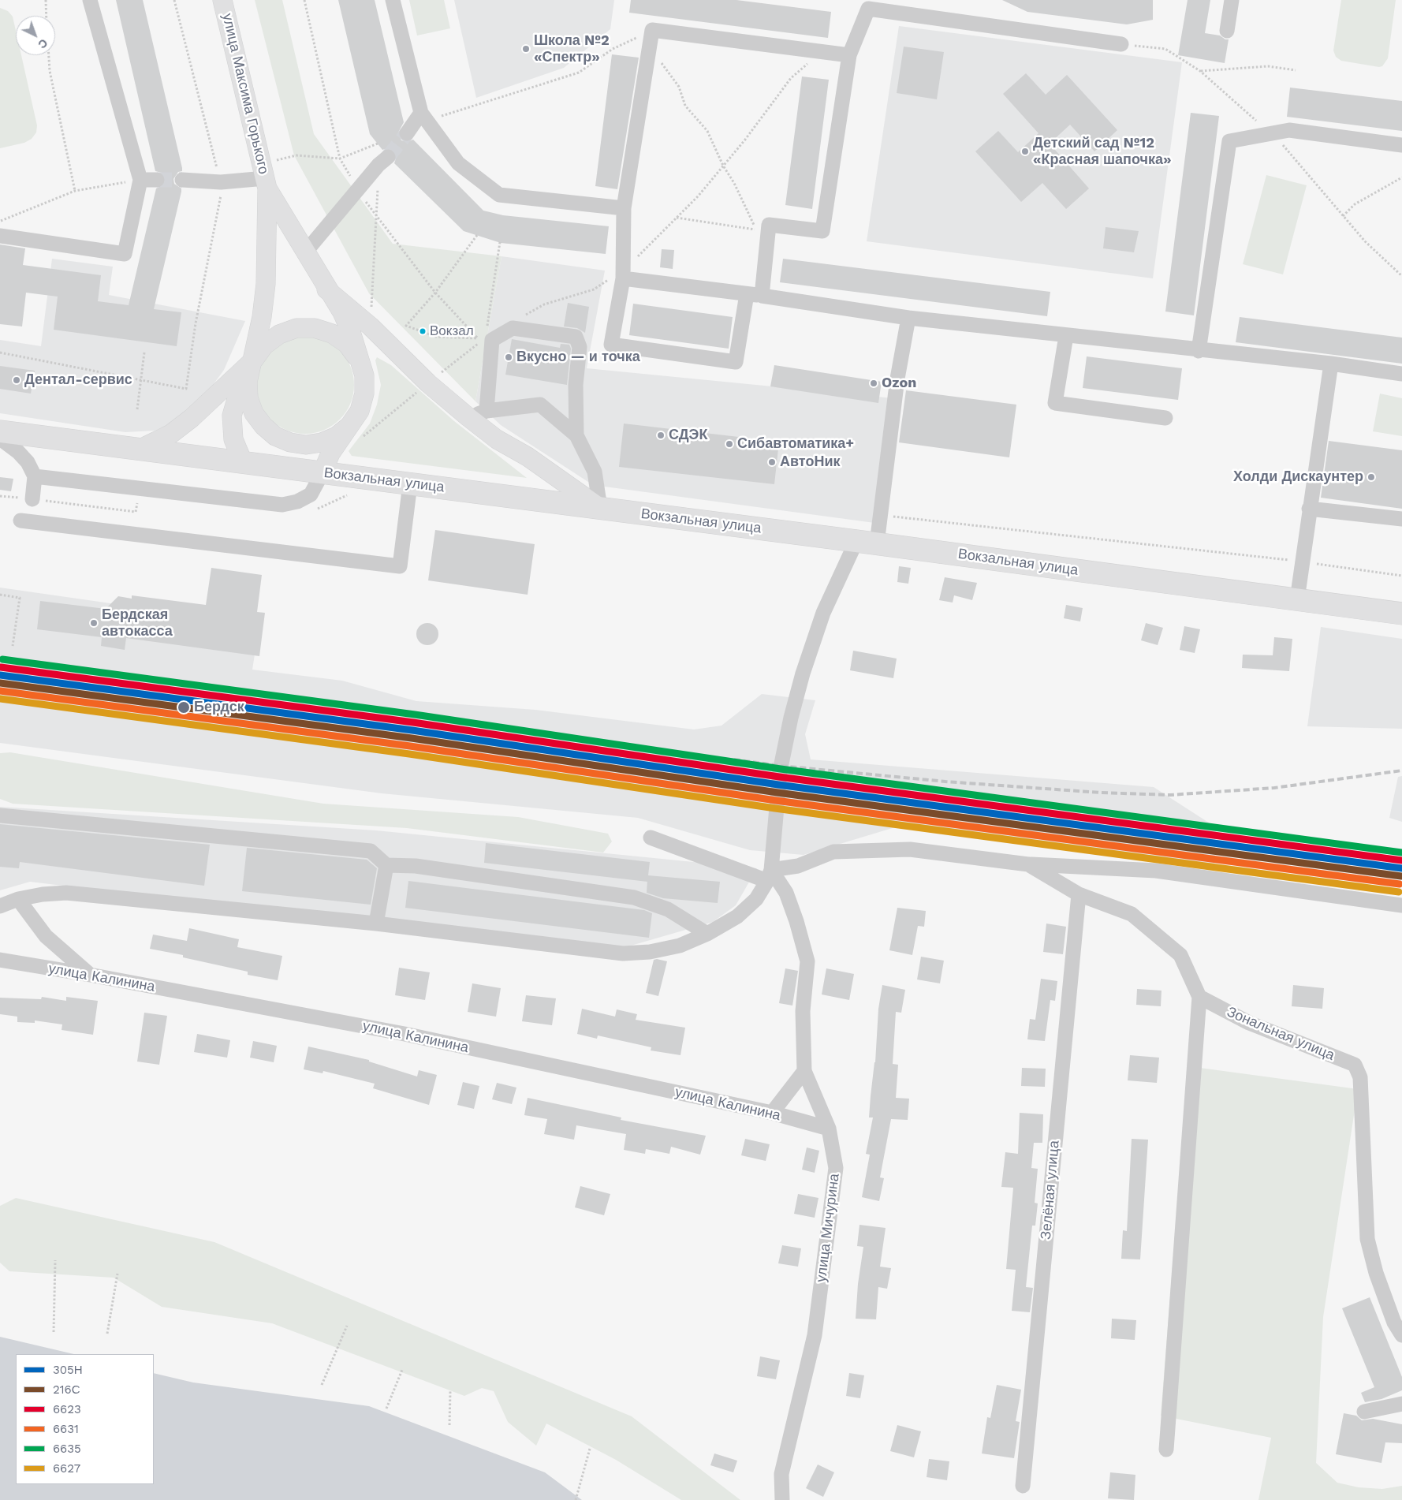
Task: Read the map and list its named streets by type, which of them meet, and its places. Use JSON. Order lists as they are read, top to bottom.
{
  "streets": {
    "highway": ["Вокзальная улица"],
    "main road": ["улица Максима Горького"],
    "street": [
      "улица Калинина",
      "Зональная улица",
      "Зелёная улица",
      "улица Мичурина"
    ]
  },
  "crossings": [
    ["улица Калинина", "улица Мичурина"]
  ],
  "places": [
    "Школа №2 «Спектр»",
    "Детский сад №12 «Красная шапочка»",
    "Вокзал",
    "Вкусно — и точка",
    "Дентал-сервис",
    "Ozon",
    "СДЭК",
    "Сибавтоматика+",
    "АвтоНик",
    "Холди Дискаунтер",
    "Бердская автокасса",
    "Бердск"
  ],
  "lines": [
    "transit line 6635",
    "transit line 6623",
    "transit line 305Н",
    "transit line 216С",
    "transit line 6631",
    "transit line 6627"
  ],
  "legend": [
    "305Н",
    "216С",
    "6623",
    "6631",
    "6635",
    "6627"
  ],
  "north": "bottom right"
}
